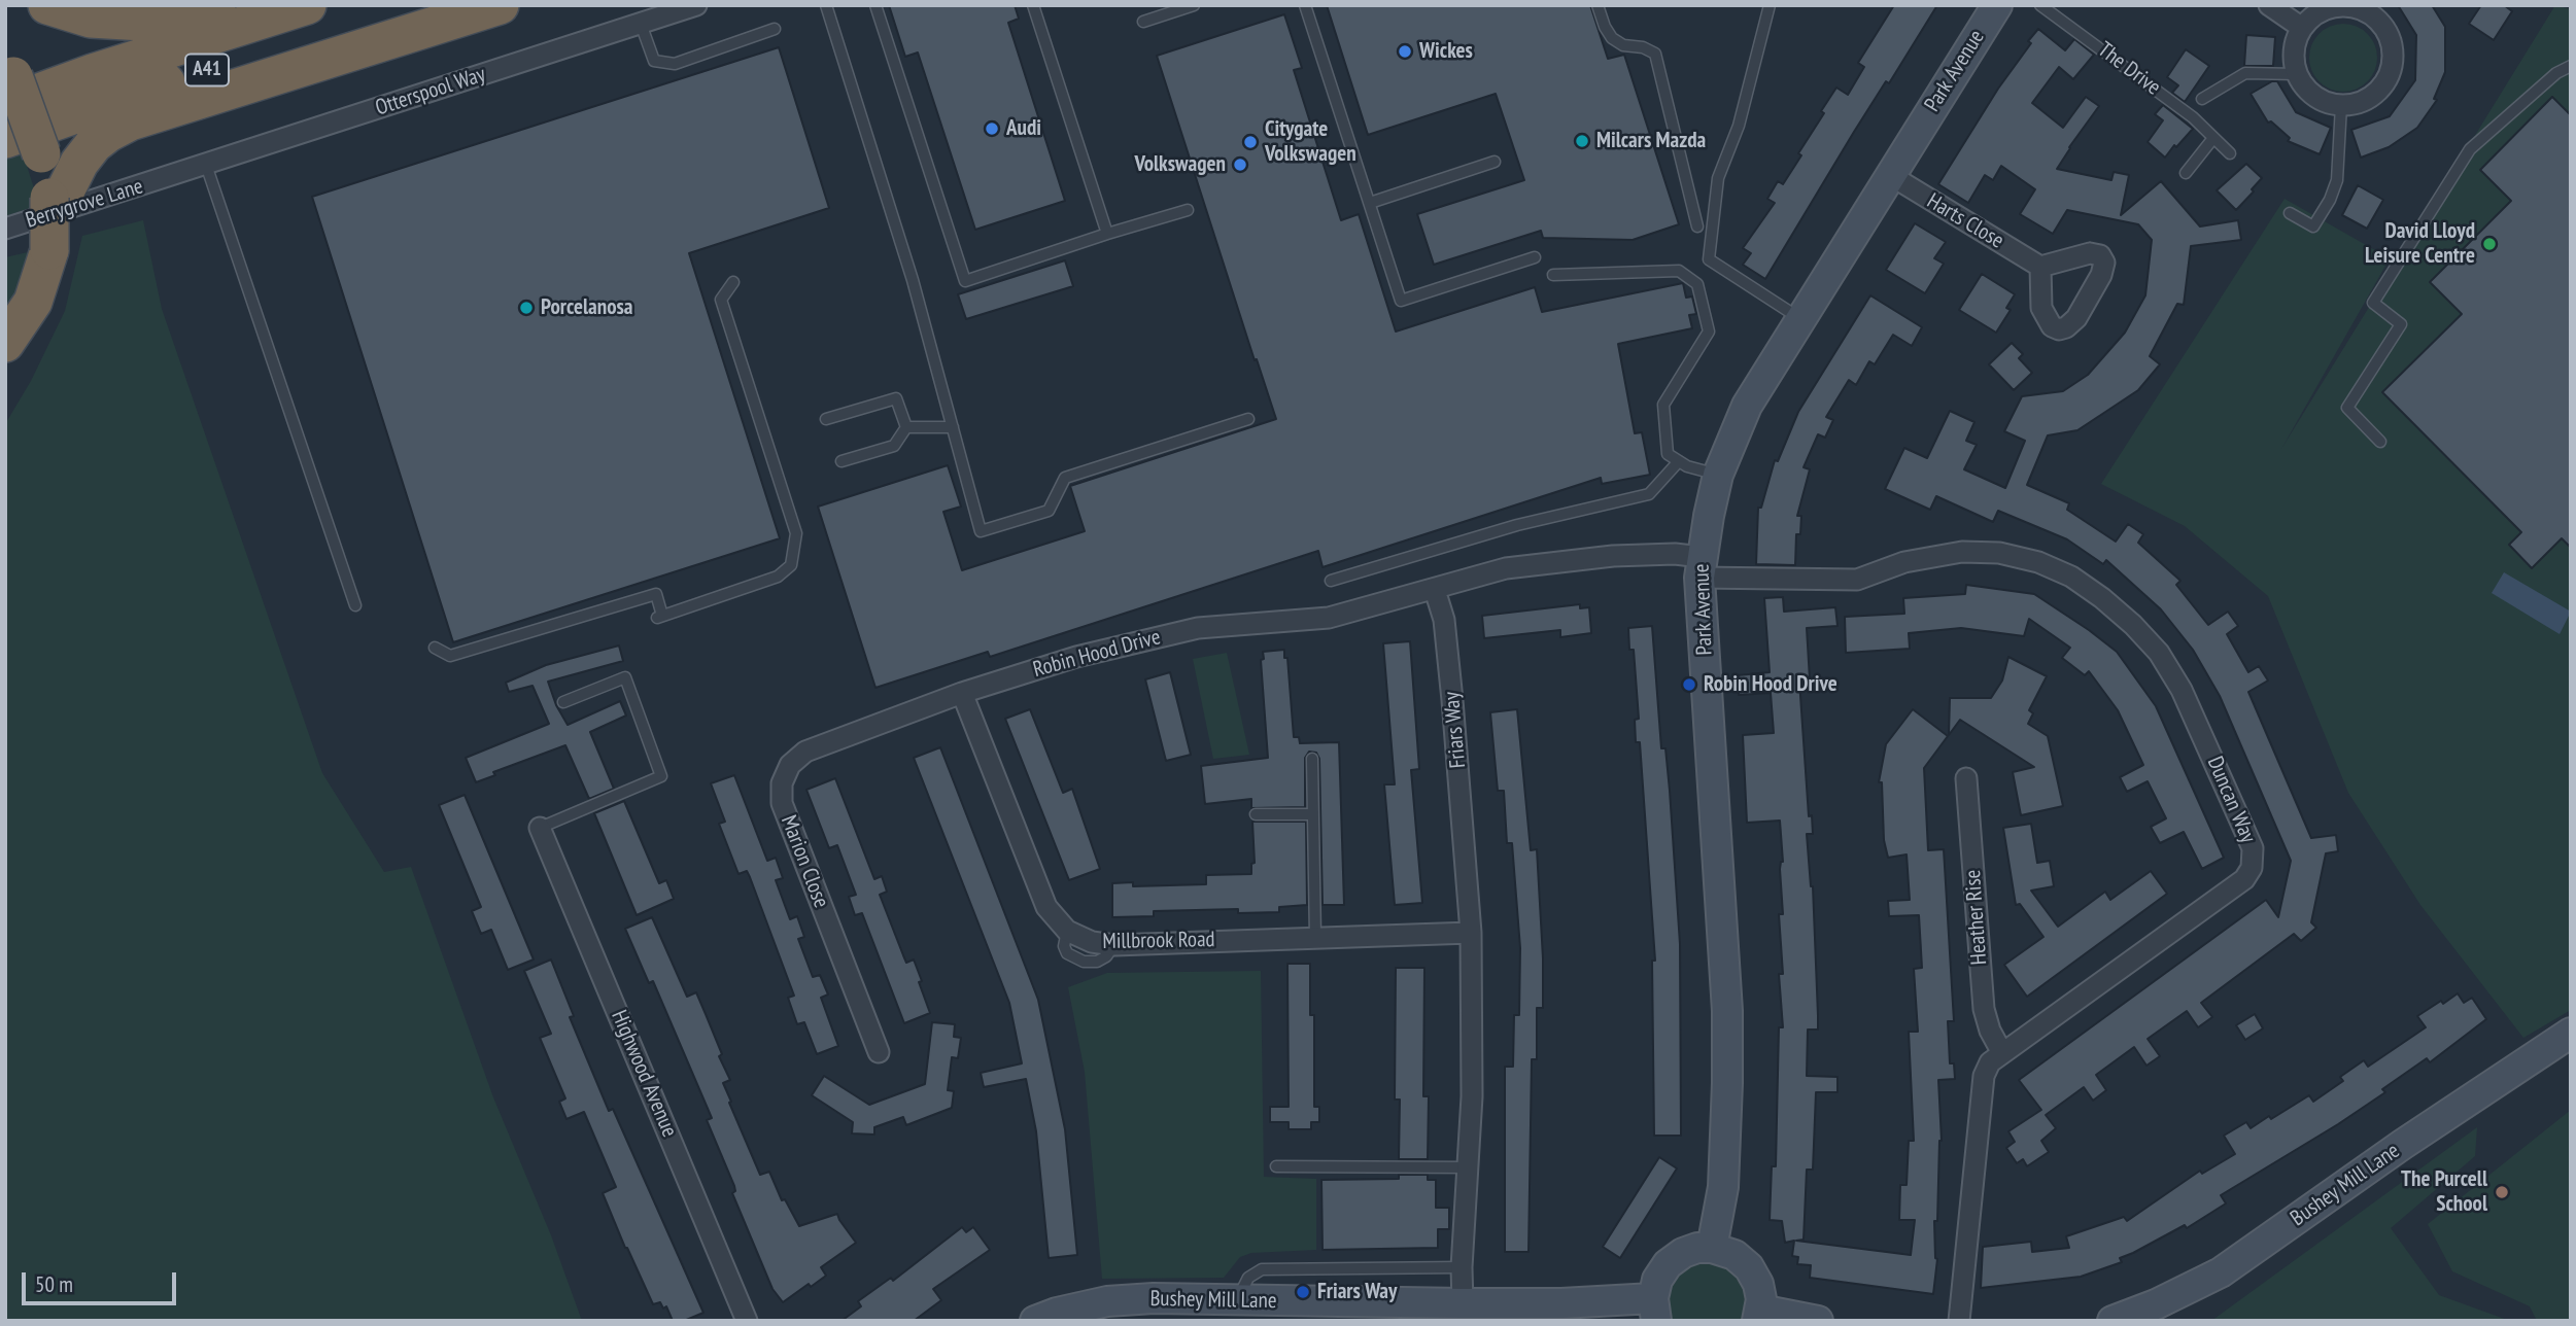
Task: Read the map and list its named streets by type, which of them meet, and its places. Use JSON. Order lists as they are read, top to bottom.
{
  "streets": {
    "highway": ["A41"],
    "street": [
      "Park Avenue",
      "Otterspool Way",
      "Berrygrove Lane",
      "Harts Close",
      "Robin Hood Drive",
      "Friars Way",
      "Duncan Way",
      "Marion Close",
      "Heather Rise",
      "Millbrook Road",
      "Highwood Avenue",
      "Bushey Mill Lane"
    ],
    "lane": ["The Drive"]
  },
  "crossings": [
    ["Park Avenue", "Harts Close"],
    ["Park Avenue", "Robin Hood Drive"],
    ["Park Avenue", "Duncan Way"],
    ["Otterspool Way", "Berrygrove Lane"],
    ["Robin Hood Drive", "Friars Way"],
    ["Robin Hood Drive", "Duncan Way"],
    ["Robin Hood Drive", "Marion Close"],
    ["Robin Hood Drive", "Millbrook Road"],
    ["Friars Way", "Millbrook Road"],
    ["Friars Way", "Bushey Mill Lane"],
    ["Duncan Way", "Heather Rise"],
    ["Marion Close", "Millbrook Road"]
  ],
  "places": [
    "Wickes",
    "Audi",
    "Milcars Mazda",
    "Citygate Volkswagen",
    "Volkswagen",
    "David Lloyd Leisure Centre",
    "Porcelanosa",
    "Robin Hood Drive",
    "The Purcell School",
    "Friars Way"
  ],
  "scale_bar": "50 m"
}
